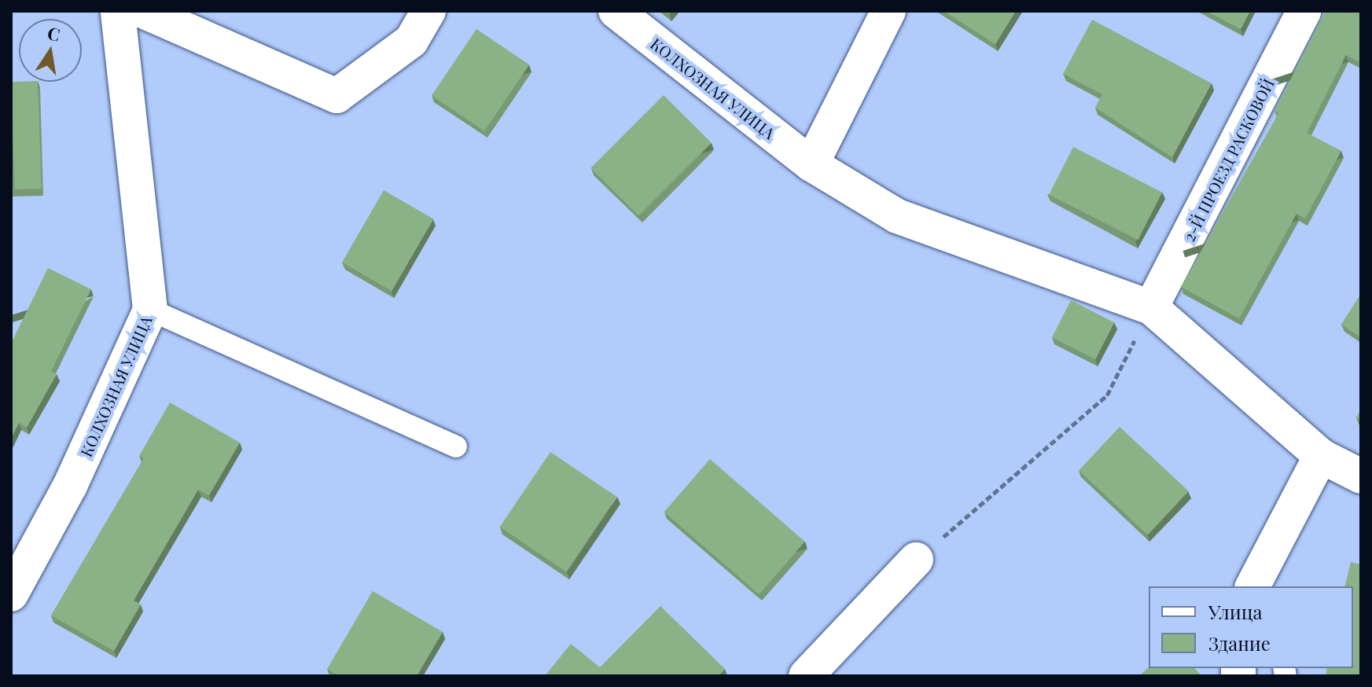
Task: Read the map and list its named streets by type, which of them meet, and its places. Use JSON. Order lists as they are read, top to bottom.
{
  "streets": {
    "street": ["КОЛХОЗНАЯ УЛИЦА", "2-Й ПРОЕЗД РАСКОВОЙ"]
  },
  "crossings": [
    ["КОЛХОЗНАЯ УЛИЦА", "2-Й ПРОЕЗД РАСКОВОЙ"]
  ],
  "legend": ["Улица", "Здание"],
  "north": "top"
}
